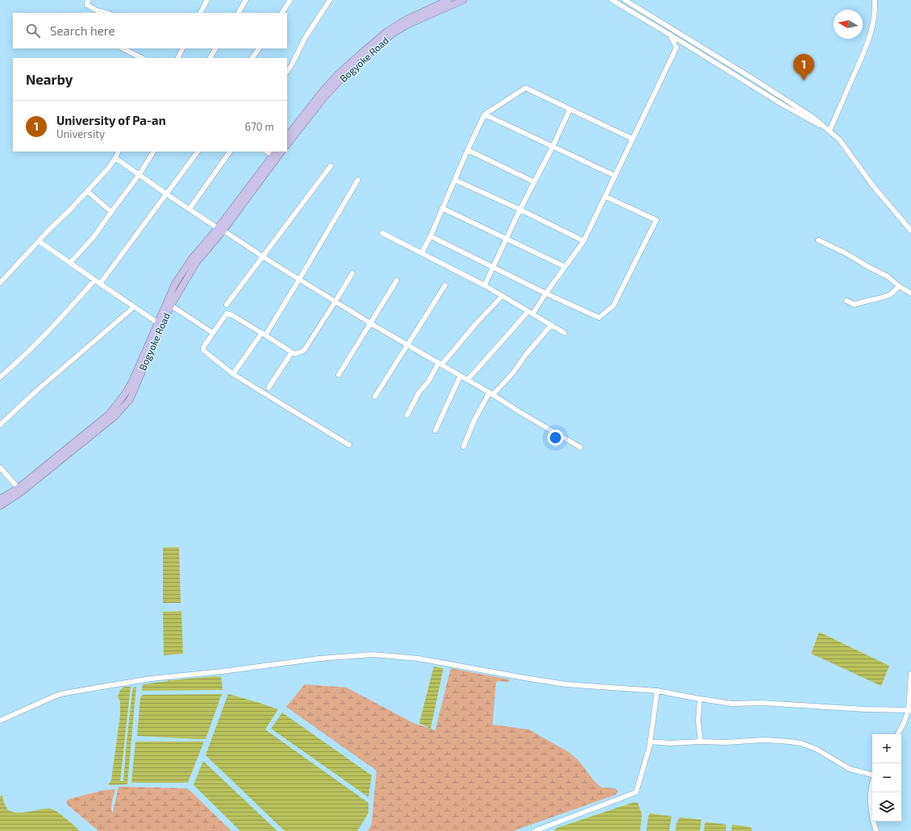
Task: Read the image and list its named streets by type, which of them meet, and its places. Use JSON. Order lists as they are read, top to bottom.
{
  "streets": {
    "main road": ["Bogyoke Road"]
  },
  "north": "left",
  "page": {
    "search": "Search here",
    "pins": "1",
    "heading": "Nearby",
    "list": [
      {
        "mark": "1",
        "name": "University of Pa-an",
        "note": "University",
        "value": "670 m"
      }
    ],
    "map_buttons": ["+", "−"]
  }
}
